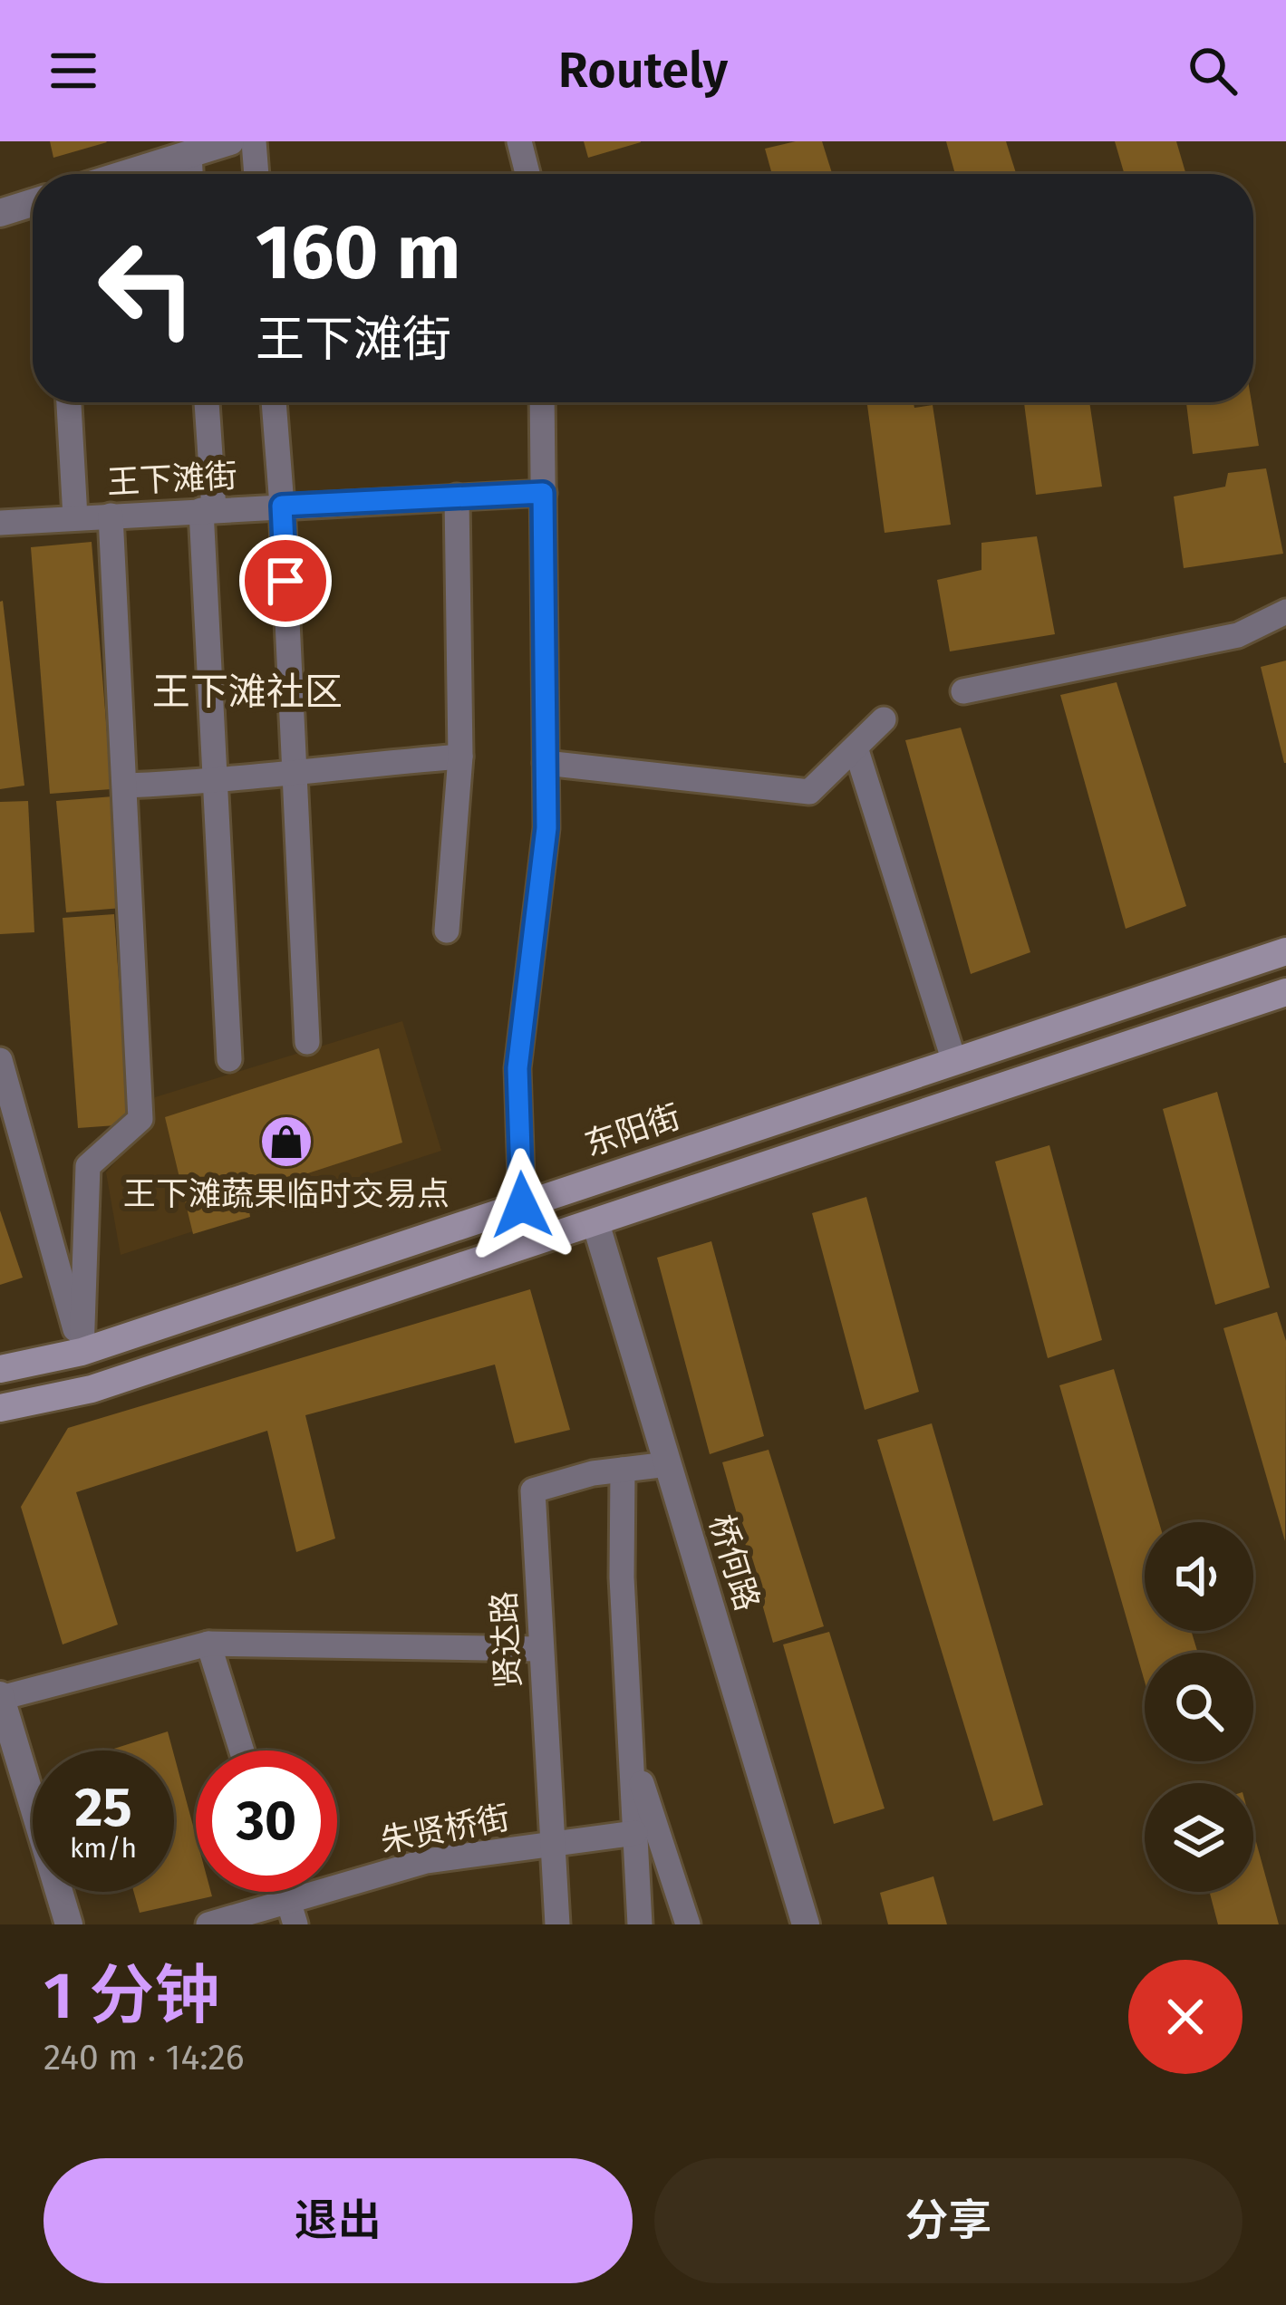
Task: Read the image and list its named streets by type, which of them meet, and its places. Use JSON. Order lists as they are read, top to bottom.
{
  "streets": {
    "main road": ["东阳街"],
    "street": [
      "王下滩街",
      "桥何路",
      "贤达路",
      "朱贤桥街"
    ]
  },
  "crossings": [
    ["桥何路", "贤达路"],
    ["贤达路", "朱贤桥街"]
  ],
  "districts": ["王下滩社区"],
  "places": {
    "shop": ["王下滩蔬果临时交易点"]
  },
  "page": {
    "header": "Routely",
    "turn": ["160 m", "王下滩街"],
    "speed": "25 km/h",
    "limit": "30",
    "heading": ["1 分钟", "240 m · 14:26"],
    "buttons": ["退出", "分享"]
  }
}
